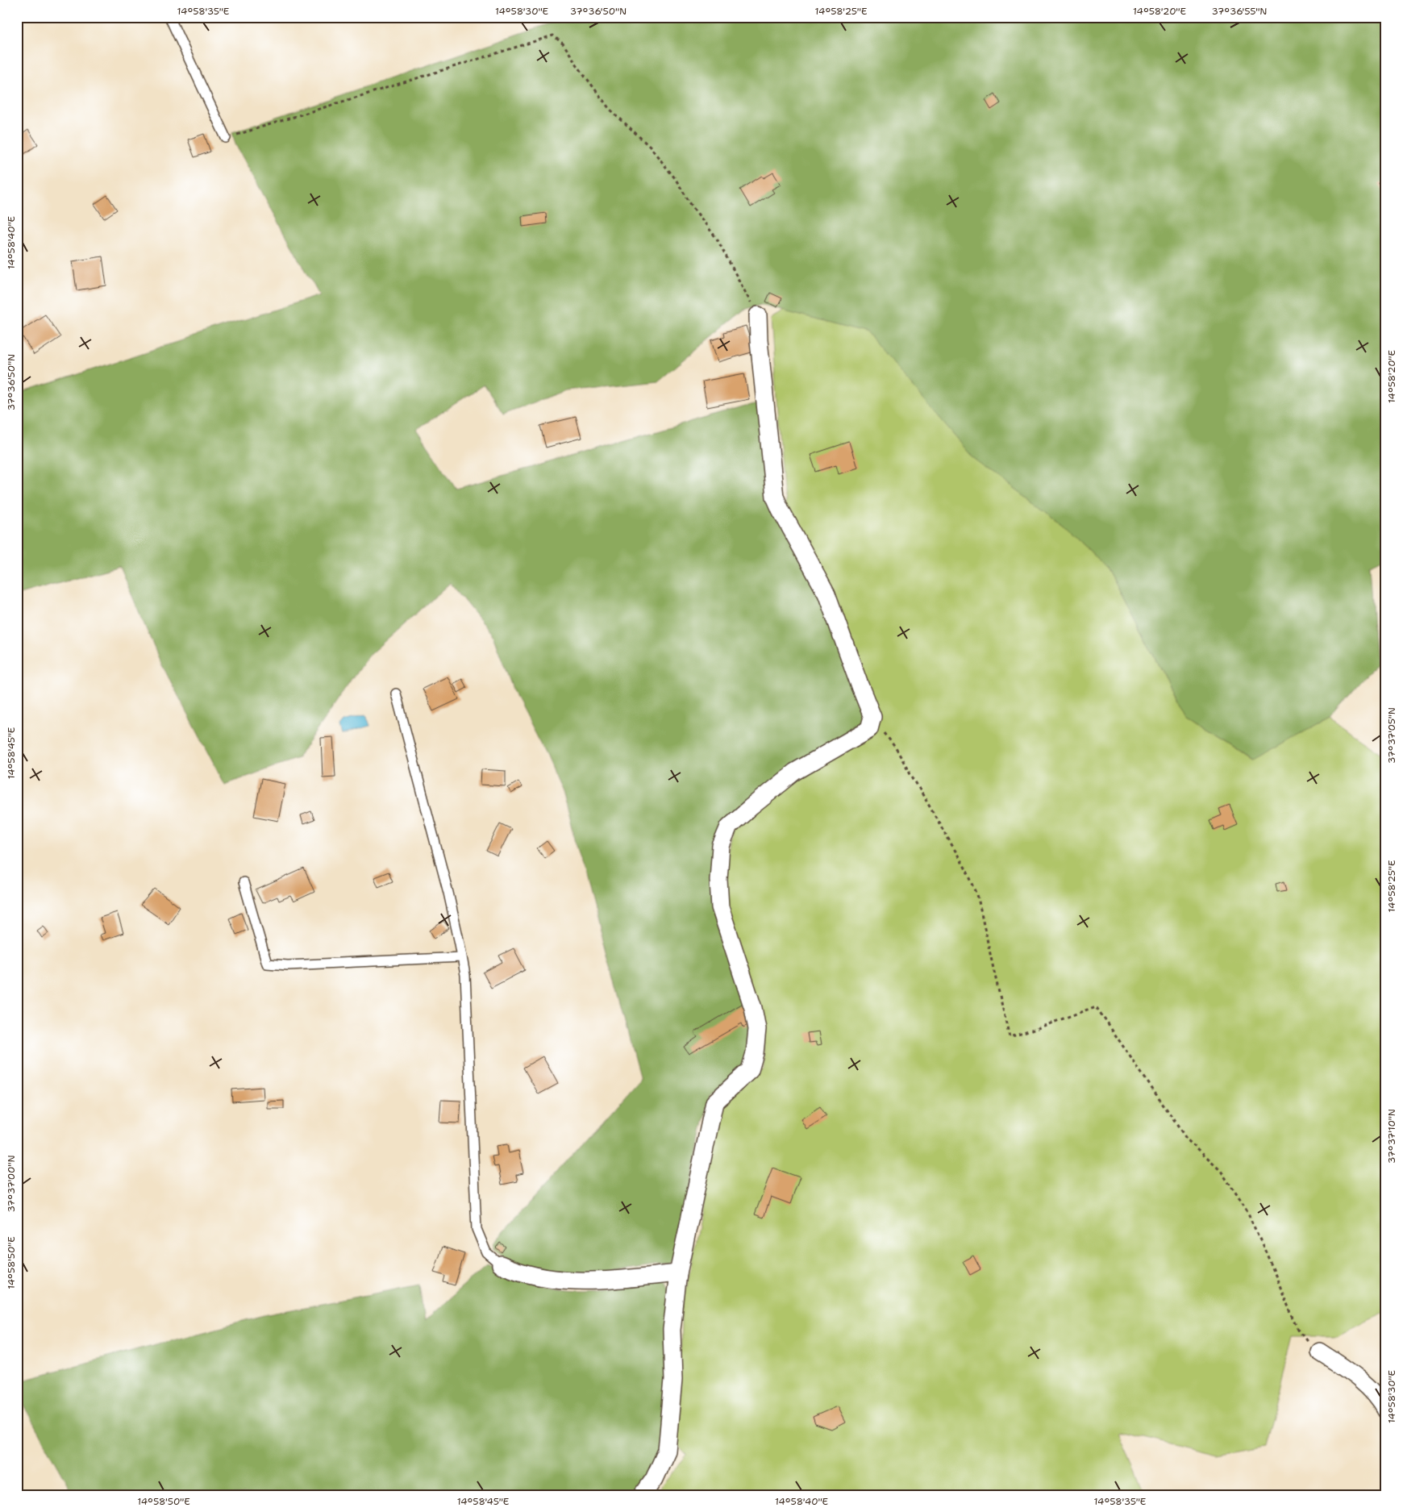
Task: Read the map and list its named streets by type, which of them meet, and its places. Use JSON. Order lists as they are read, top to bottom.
{
  "coordinates": [
    "14°58'35\"E",
    "14°58'30\"E",
    "37°36'50\"N",
    "14°58'25\"E",
    "14°58'20\"E",
    "37°36'55\"N",
    "14°58'40\"E",
    "37°37'05\"N",
    "14°58'45\"E",
    "37°37'10\"N",
    "37°37'00\"N",
    "14°58'50\"E"
  ]
}
